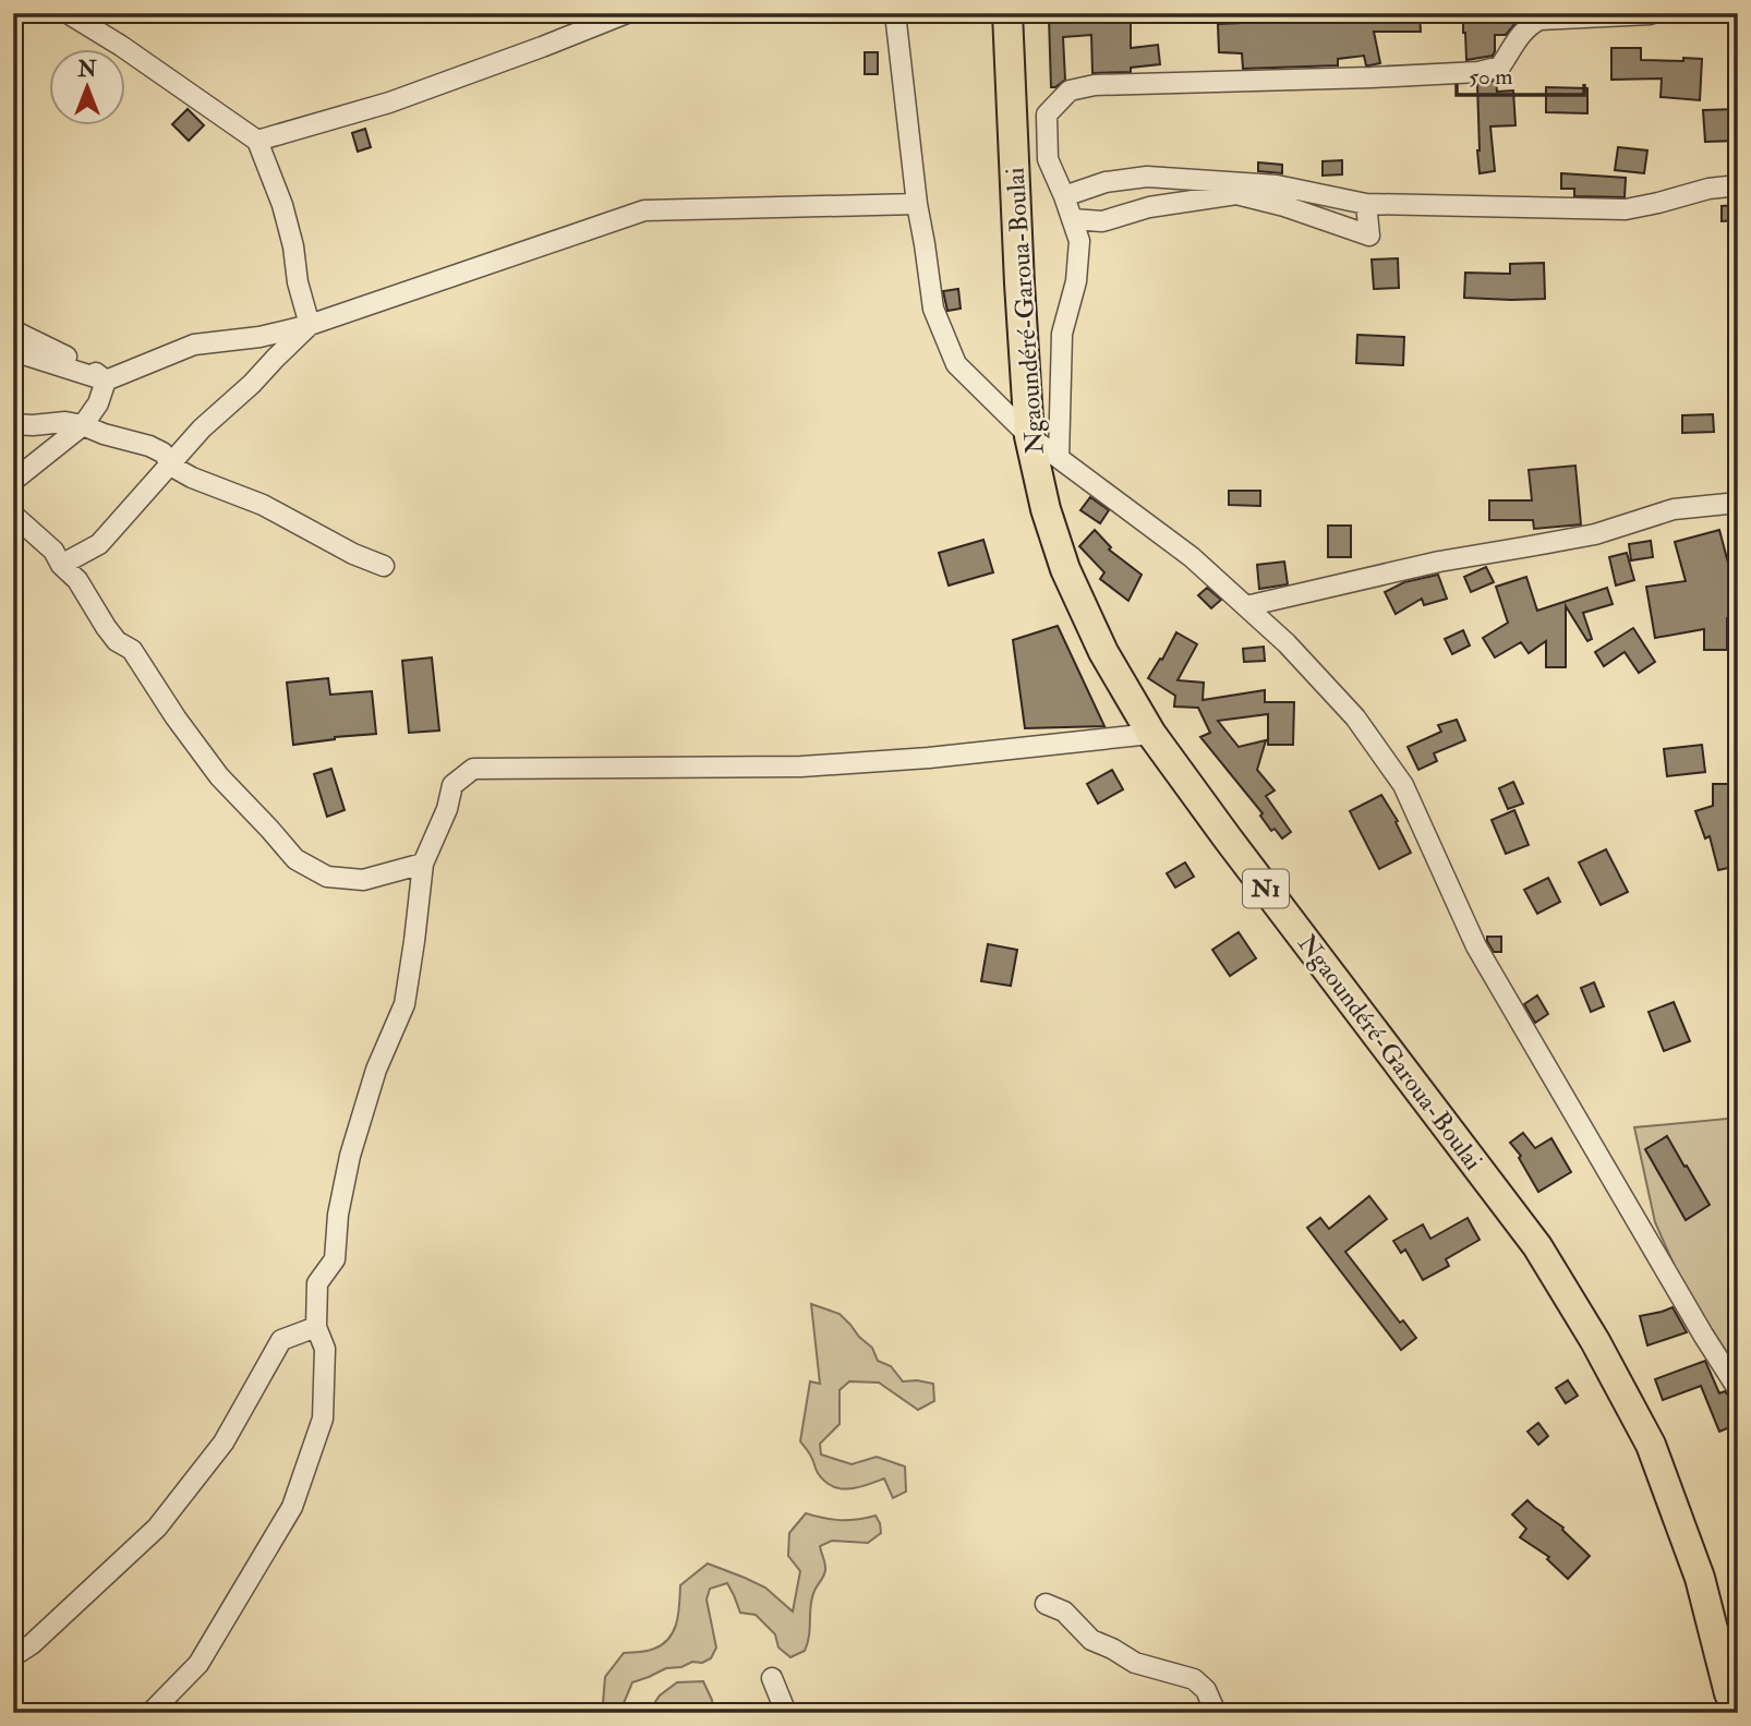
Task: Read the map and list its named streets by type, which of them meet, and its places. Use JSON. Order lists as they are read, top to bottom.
{
  "streets": {
    "highway": ["Ngaoundéré-Garoua-Boulai", "N1"]
  },
  "scale_bar": "50 m",
  "north": "top"
}
